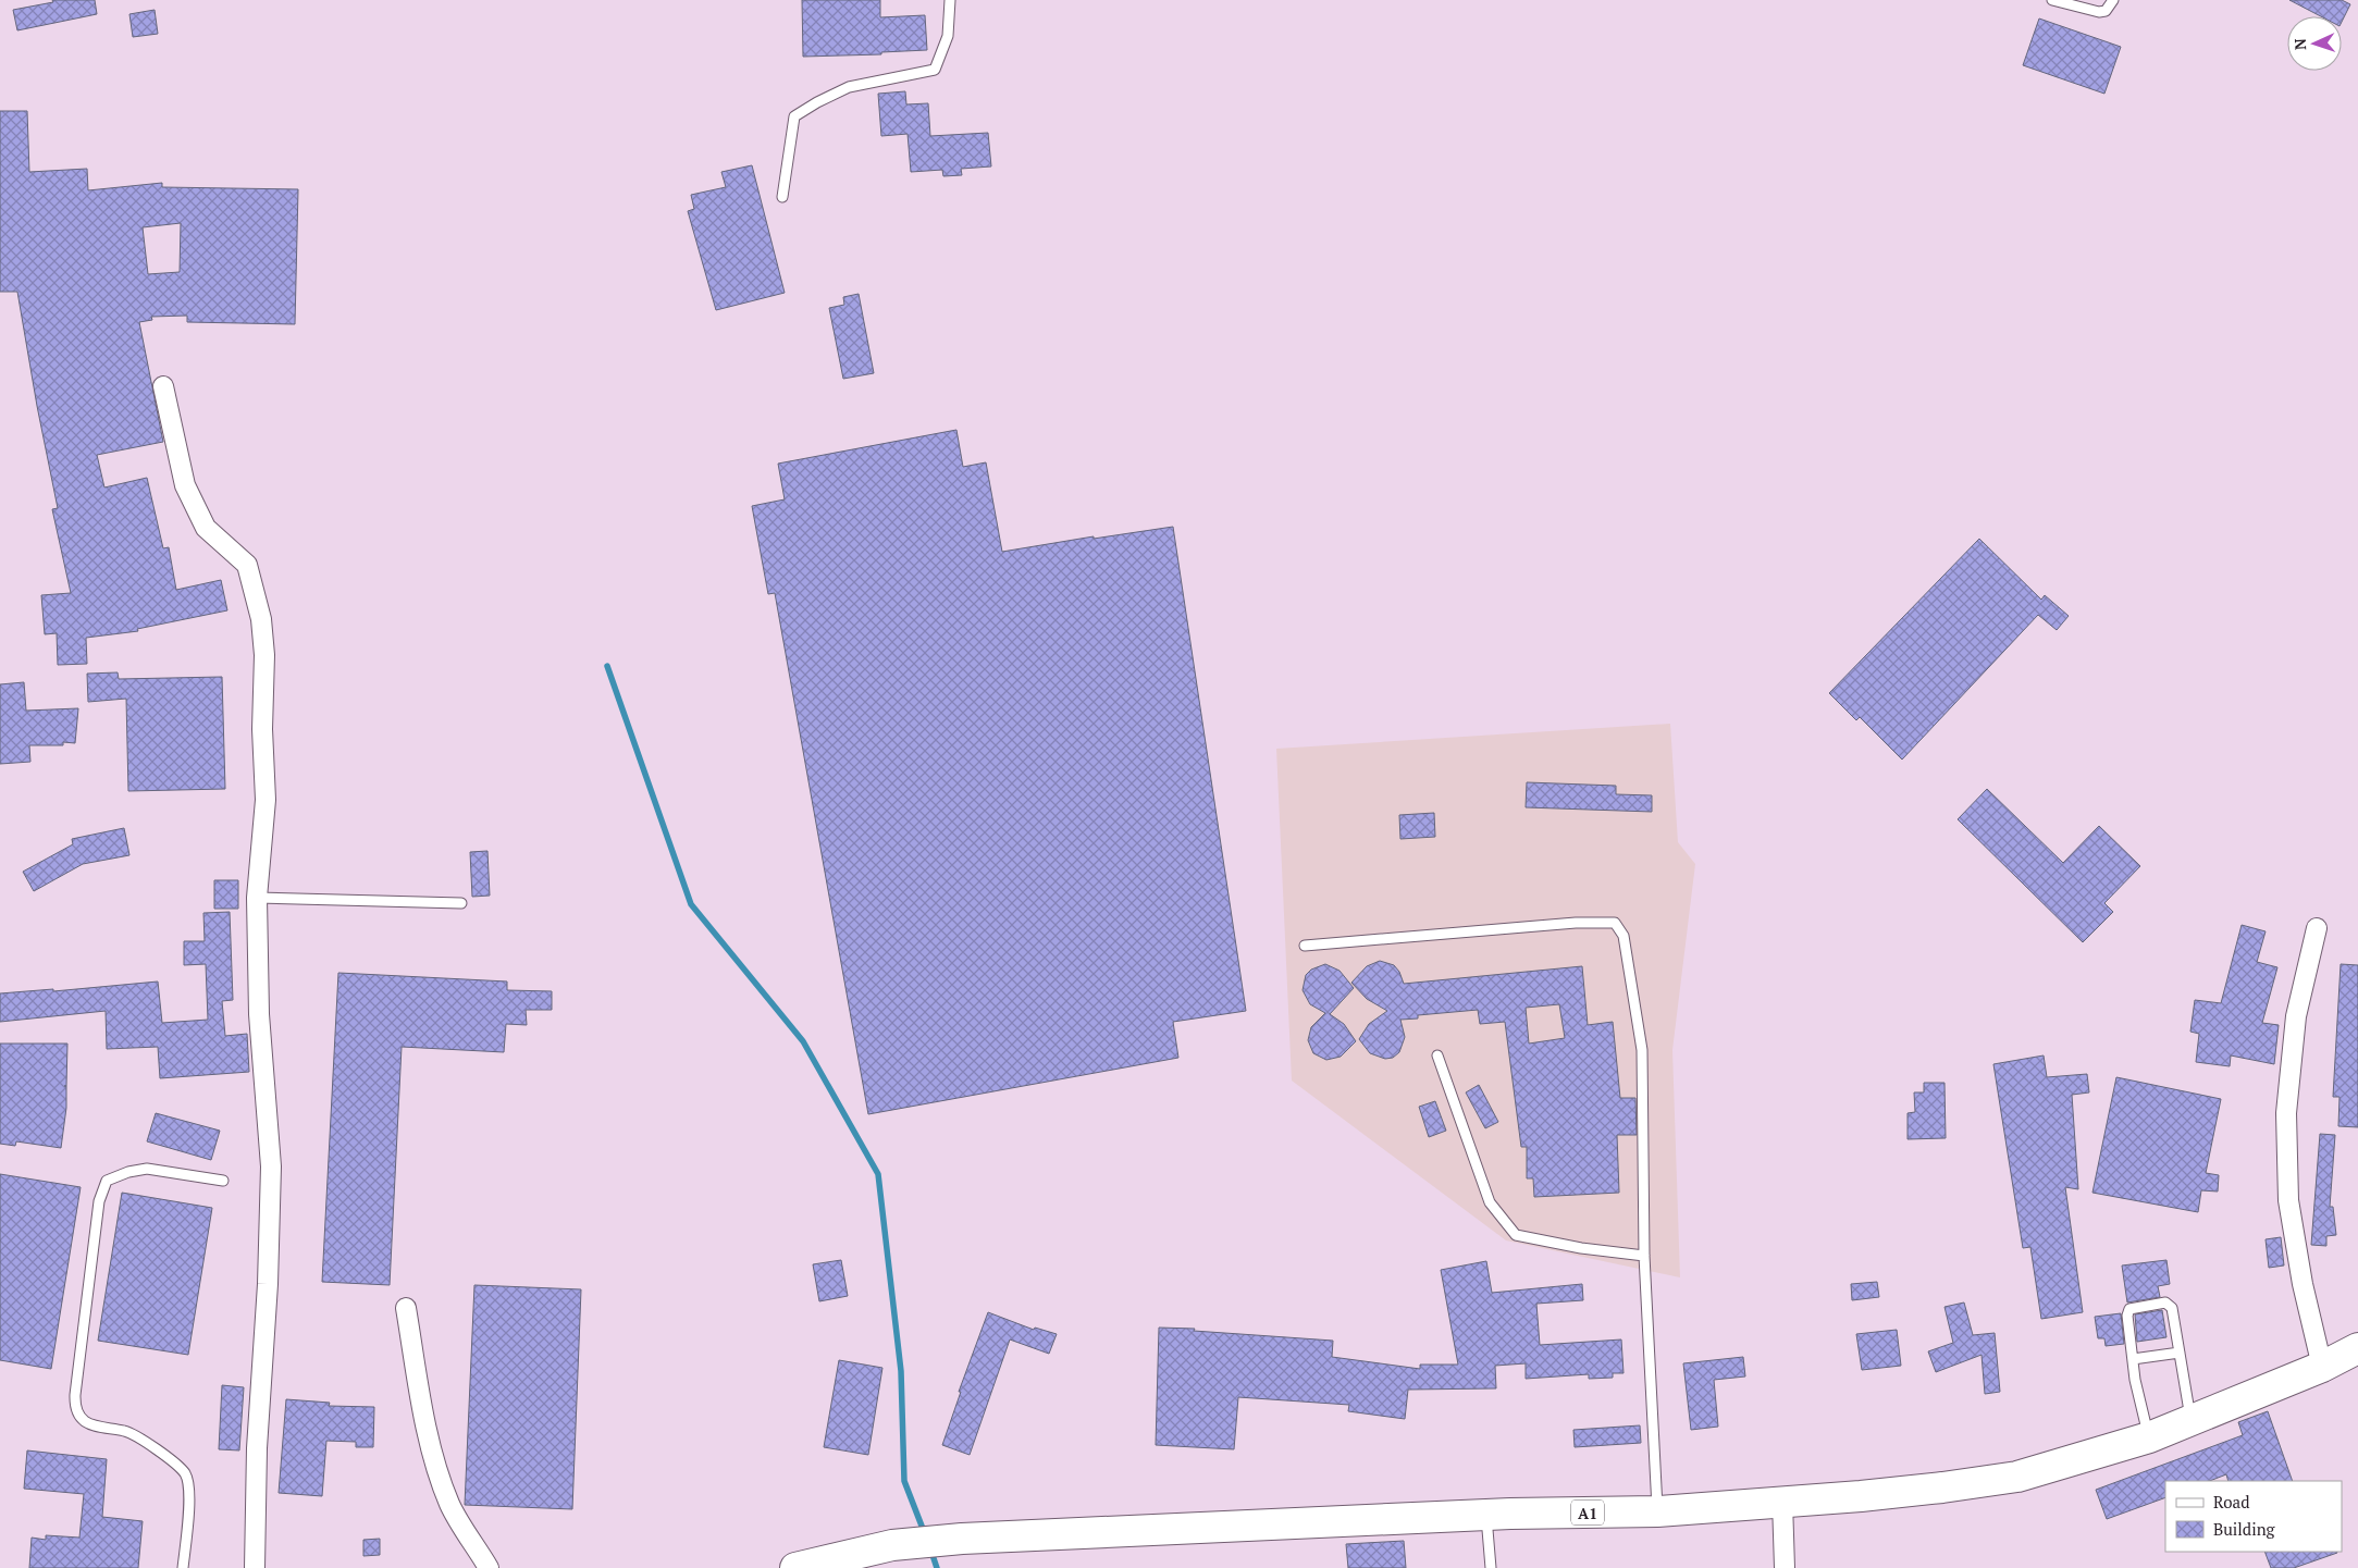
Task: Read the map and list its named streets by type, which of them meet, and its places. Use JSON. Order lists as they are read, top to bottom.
{
  "streets": {
    "highway": ["A1"]
  },
  "legend": ["Road", "Building"],
  "north": "left"
}
